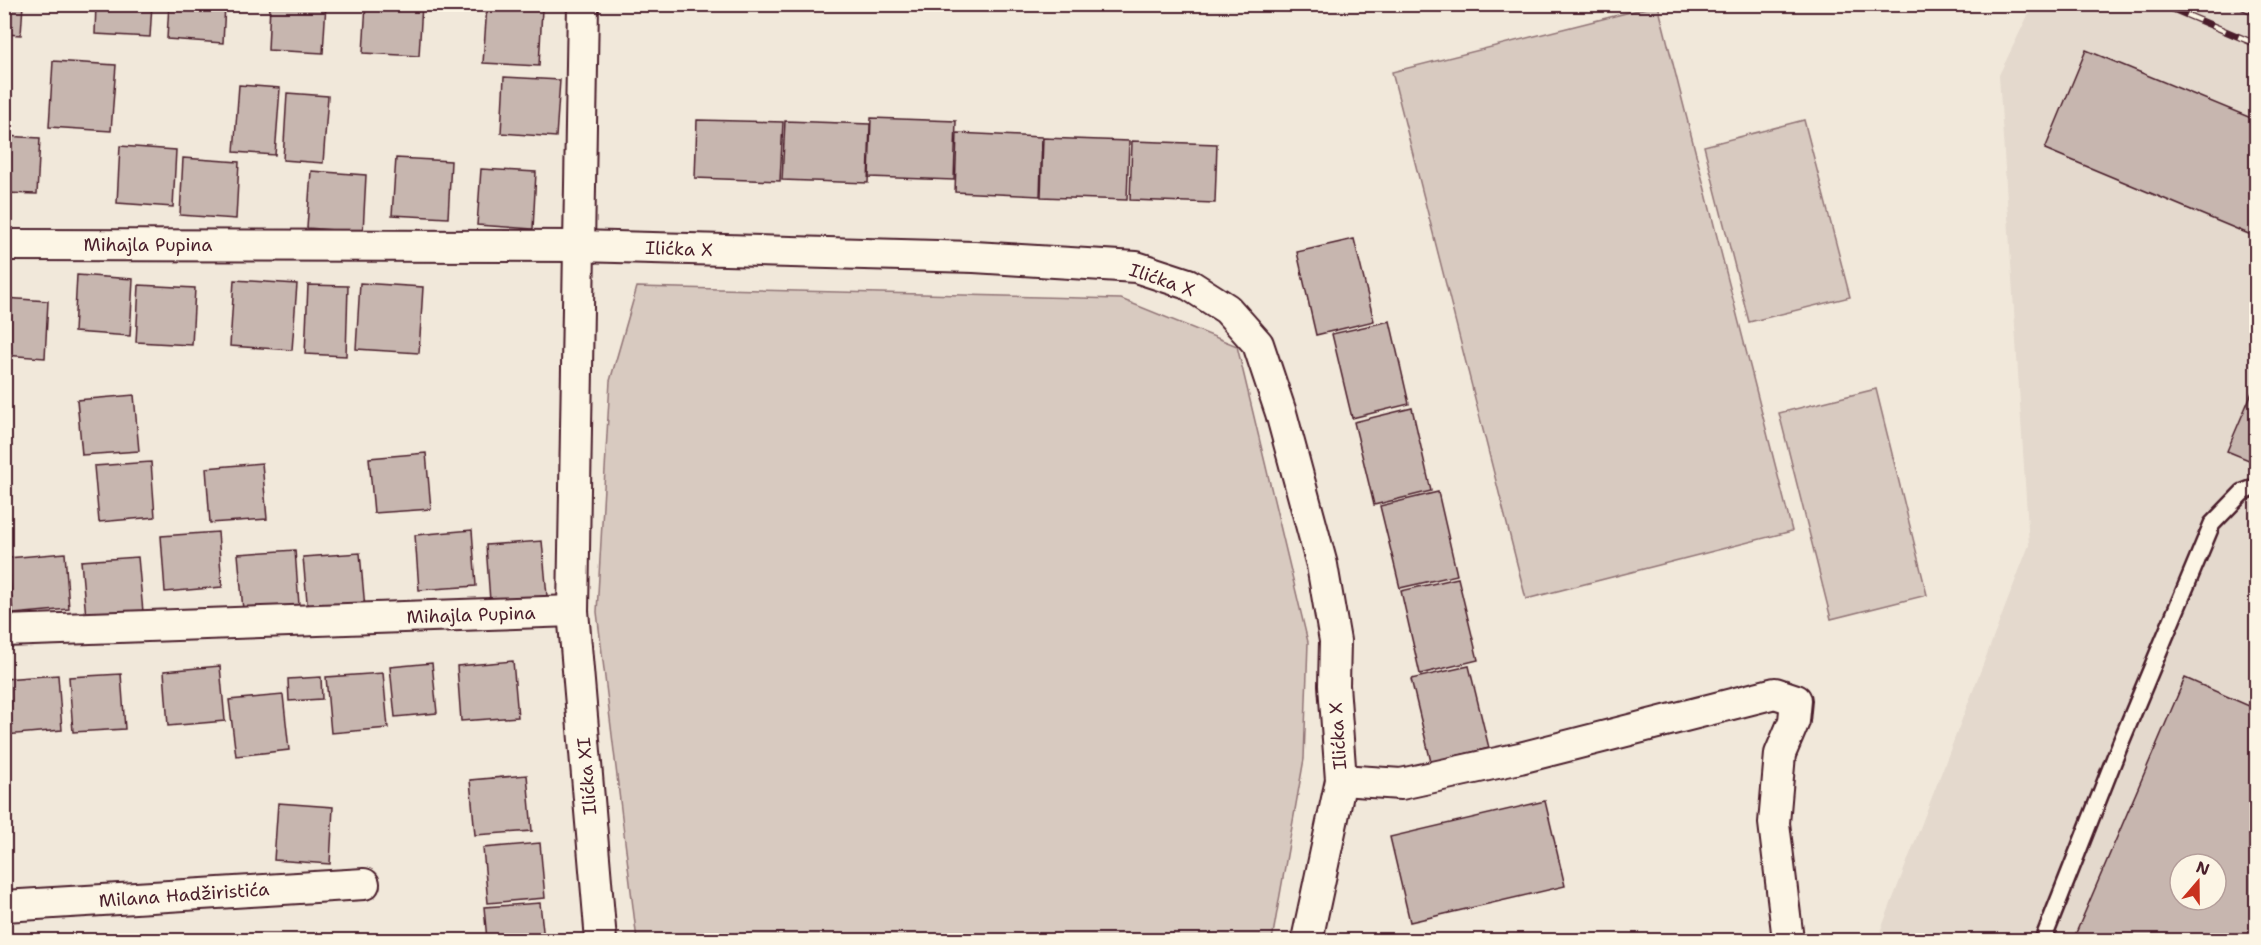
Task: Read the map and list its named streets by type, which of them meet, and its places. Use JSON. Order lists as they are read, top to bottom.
{
  "streets": {
    "street": [
      "Mihajla Pupina",
      "Ilićka X",
      "Ilićka XI",
      "Milana Hadžiristića"
    ]
  },
  "crossings": [
    ["Mihajla Pupina", "Ilićka X"],
    ["Mihajla Pupina", "Ilićka XI"]
  ],
  "north": "top"
}
